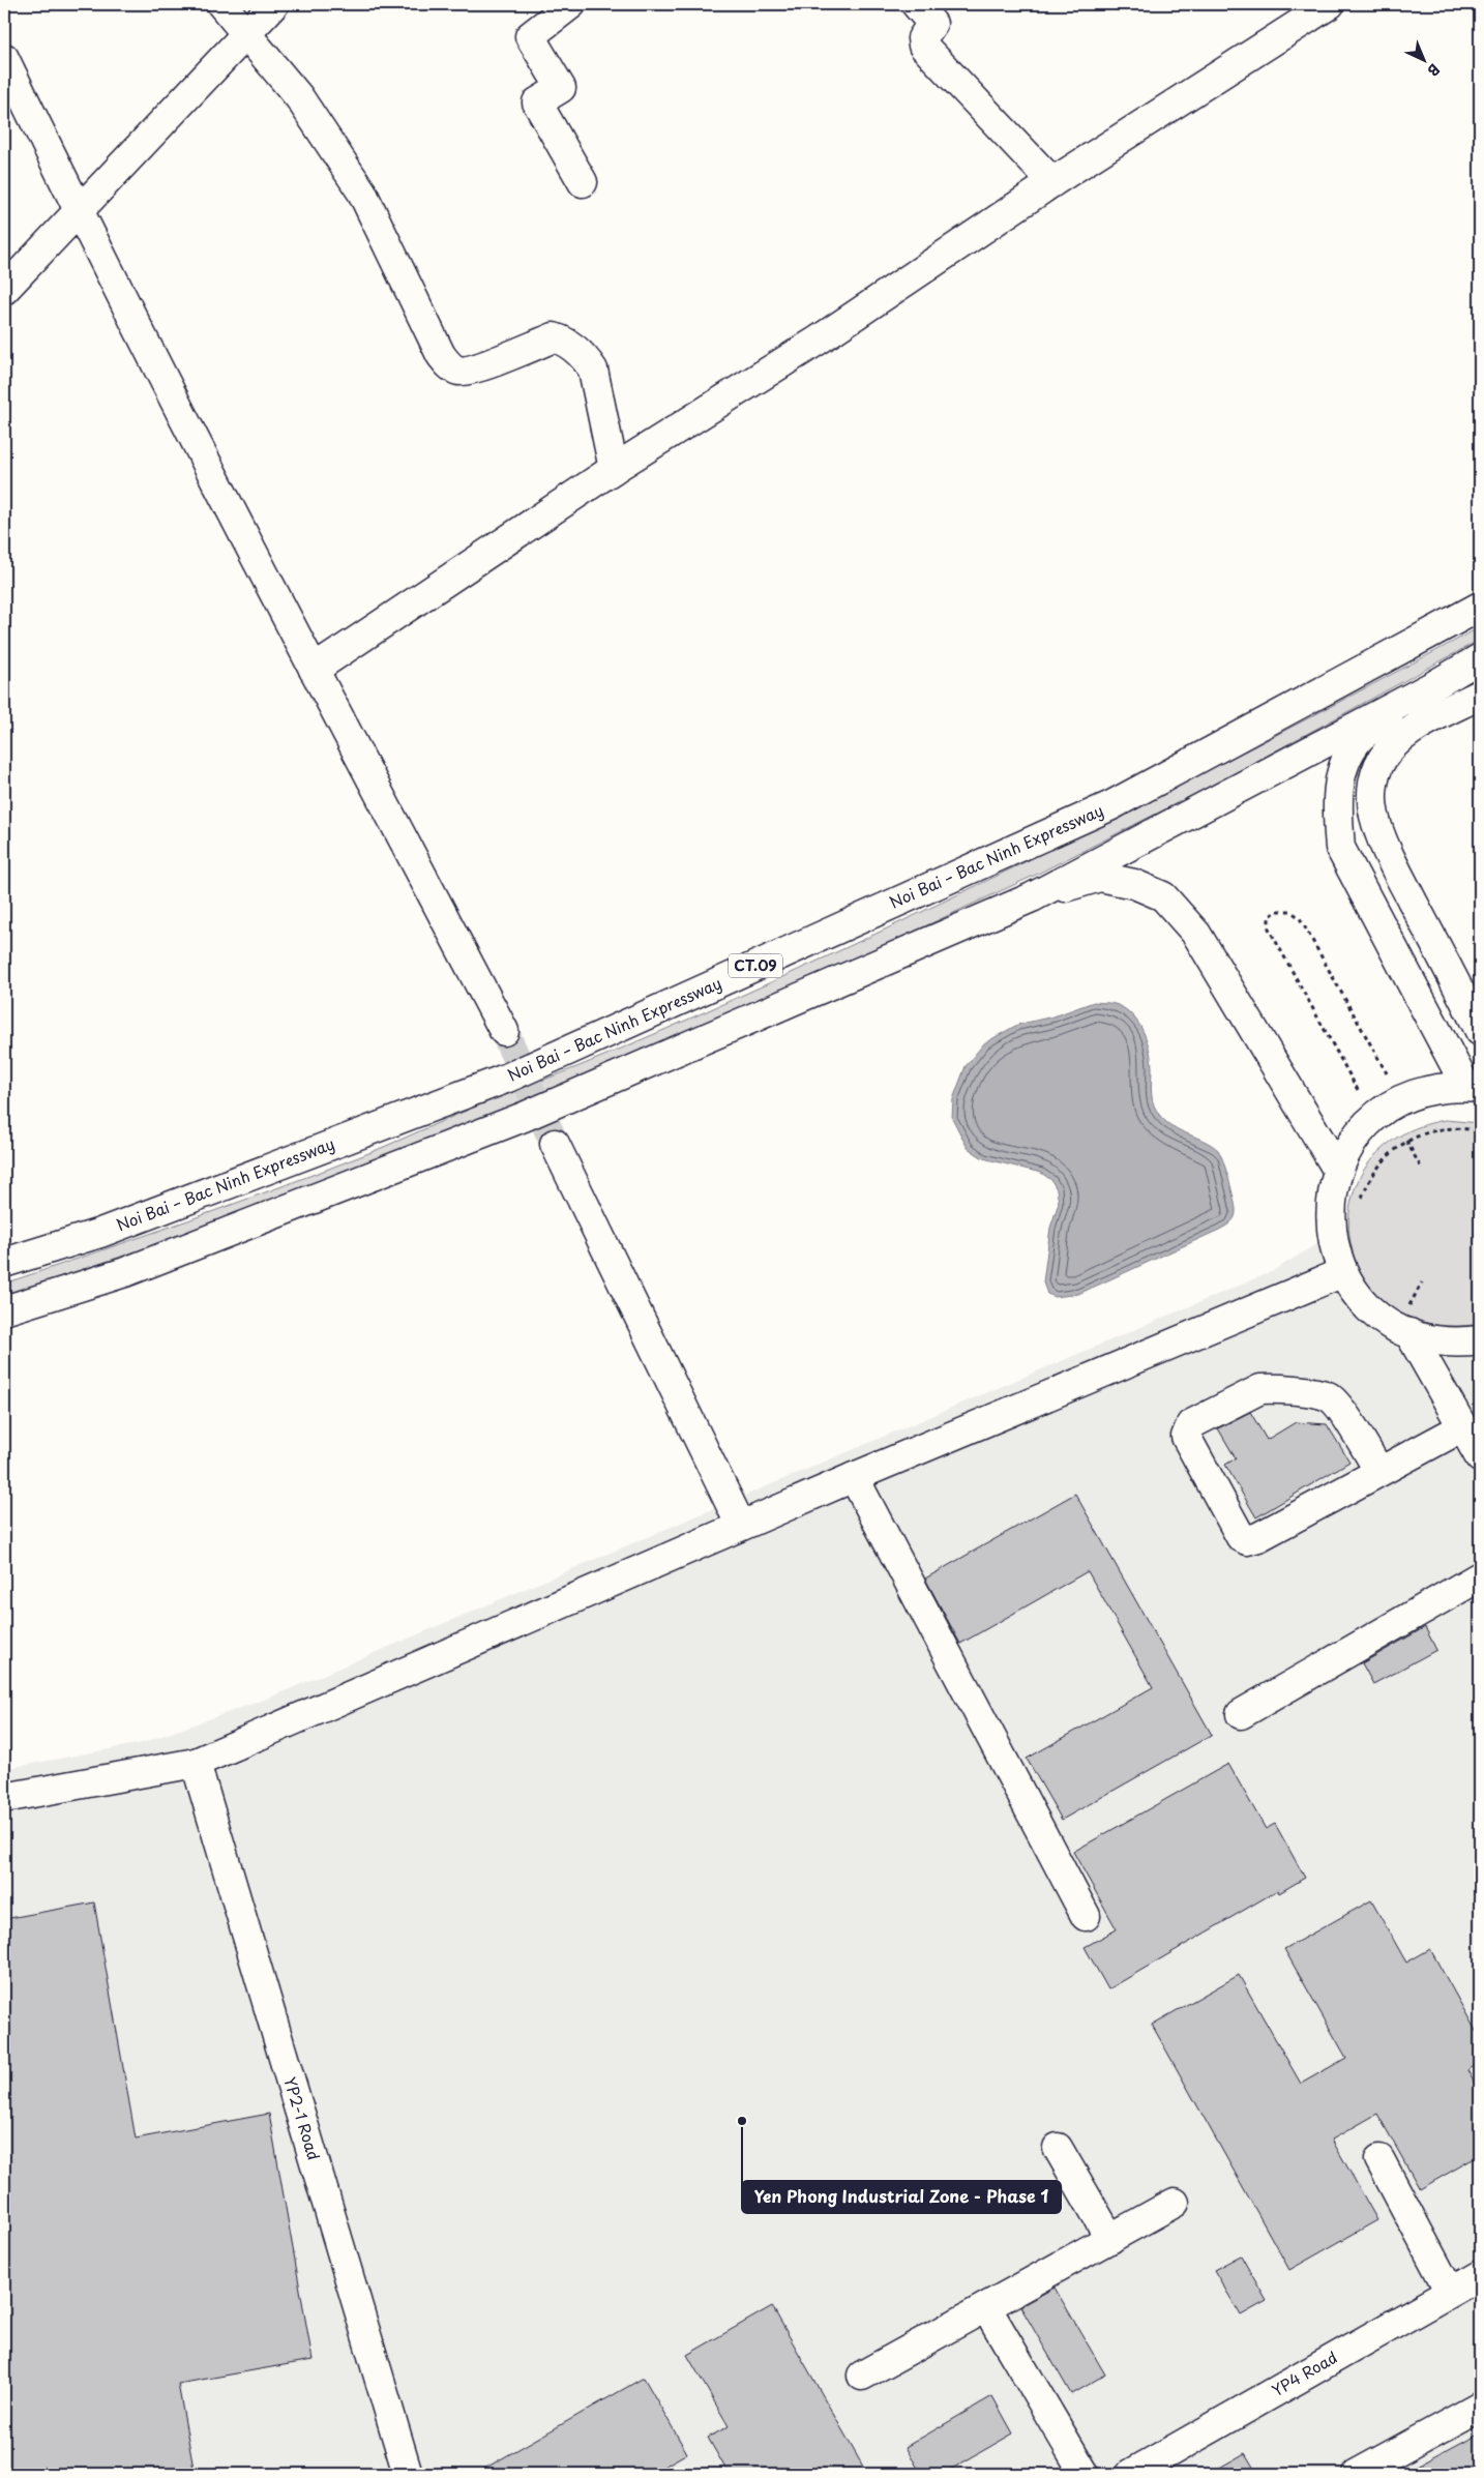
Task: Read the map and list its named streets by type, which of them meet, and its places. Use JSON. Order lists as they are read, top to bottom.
{
  "streets": {
    "main road": [
      "Noi Bai – Bac Ninh Expressway",
      "CT.09",
      "YP2-1 Road",
      "YP4 Road"
    ]
  },
  "places": ["Yen Phong Industrial Zone - Phase 1"],
  "north": "bottom right"
}
